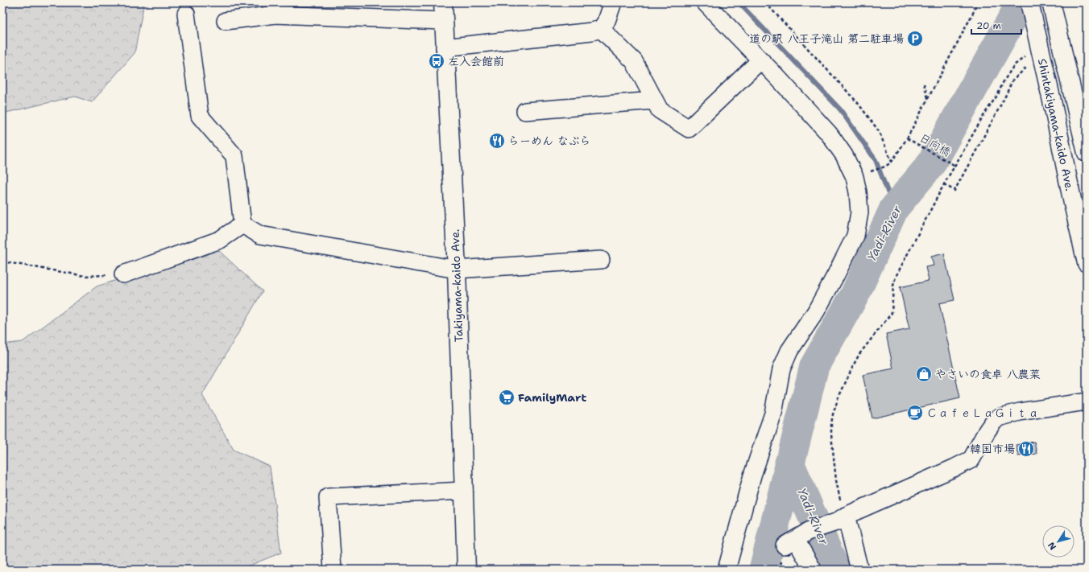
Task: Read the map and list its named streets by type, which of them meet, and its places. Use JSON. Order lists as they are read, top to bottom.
{
  "streets": {
    "main road": ["Shintakiyama-kaido Ave.", "Takiyama-kaido Ave."],
    "path": ["日向橋"]
  },
  "water": ["Yadi-River"],
  "places": {
    "parking": ["道の駅 八王子滝山 第二駐車場"],
    "bus stop": ["左入会館前"],
    "restaurant": ["らーめん なぶら", "韓国市場"],
    "shop": ["やさいの食卓 八農菜"],
    "supermarket": ["FamilyMart"],
    "cafe": ["ＣａｆｅＬａＧｉｔａ"]
  },
  "scale_bar": "20 m",
  "north": "bottom left"
}
